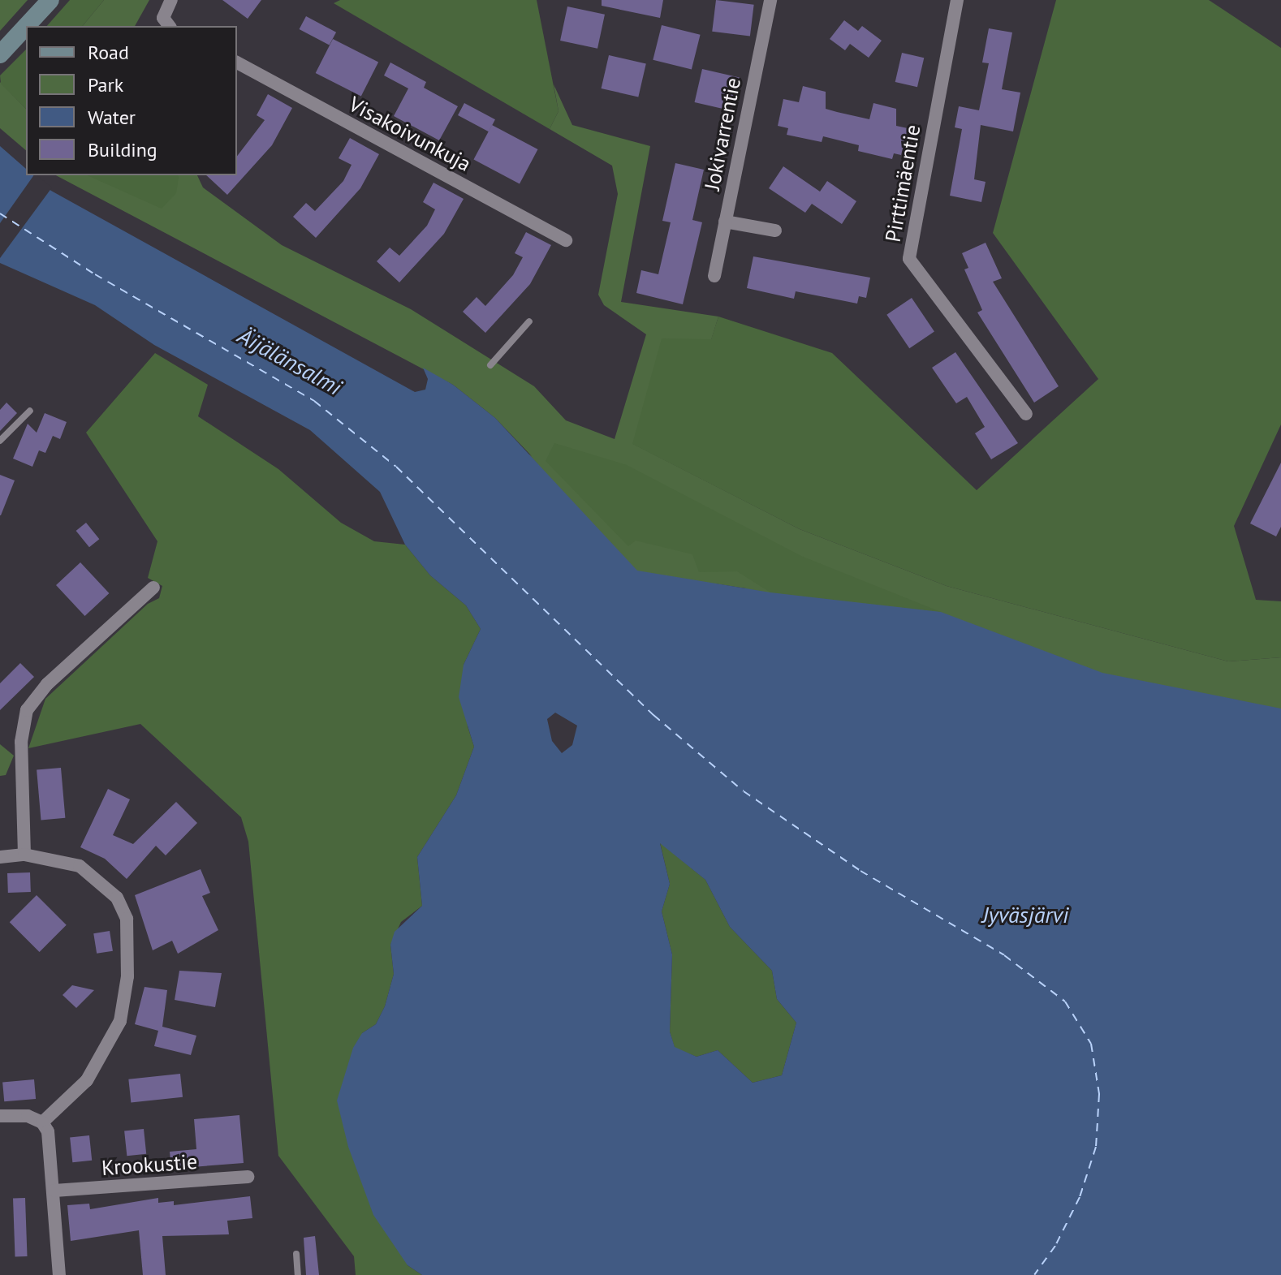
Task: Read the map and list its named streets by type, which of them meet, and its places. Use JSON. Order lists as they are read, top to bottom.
{
  "streets": {
    "street": [
      "Visakoivunkuja",
      "Jokivarrentie",
      "Pirttimäentie",
      "Krookustie"
    ]
  },
  "water": ["Äijälänsalmi", "Jyväsjärvi"],
  "legend": [
    "Road",
    "Park",
    "Water",
    "Building"
  ]
}
